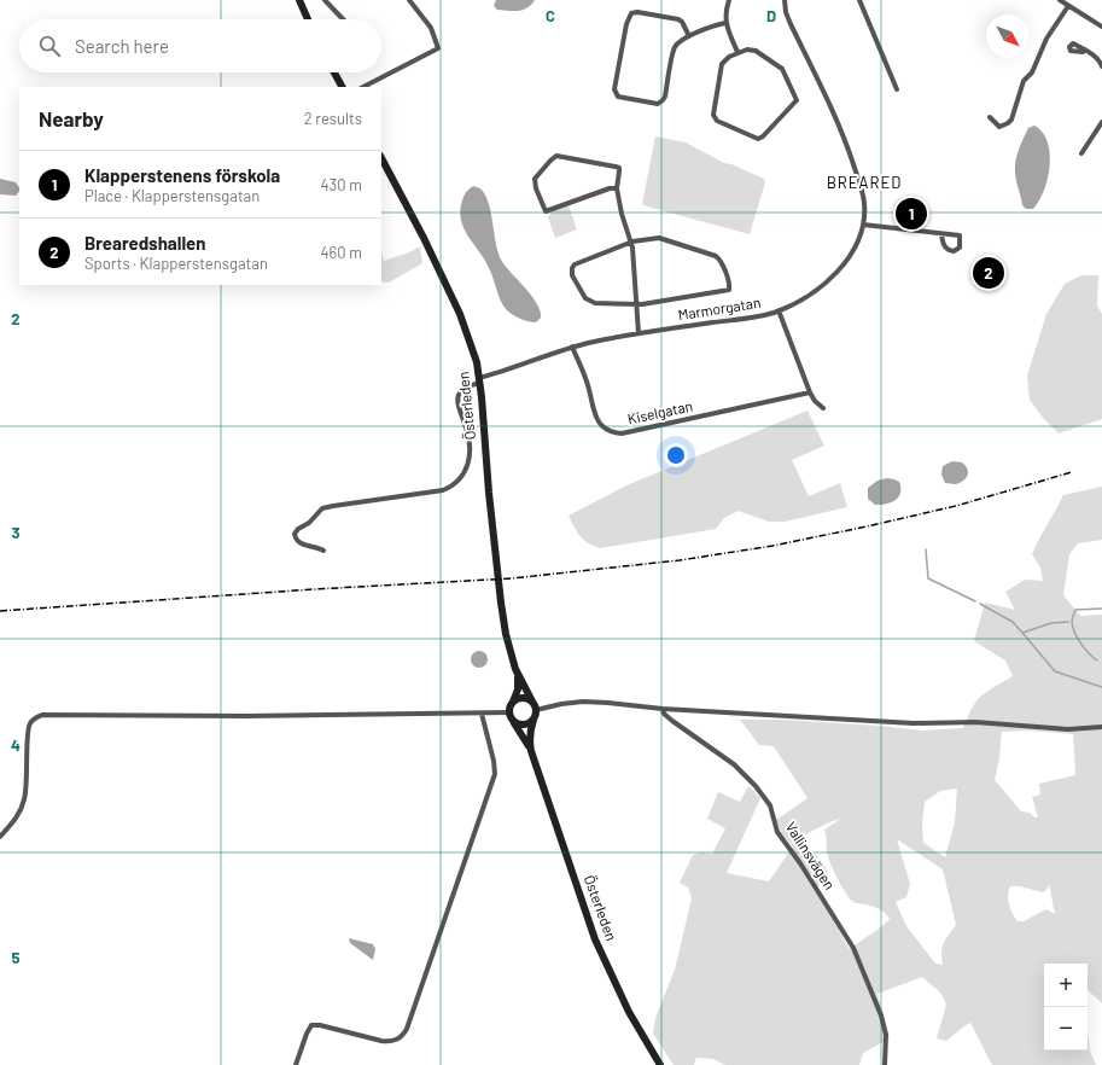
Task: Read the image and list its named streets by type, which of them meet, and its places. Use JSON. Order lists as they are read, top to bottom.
{
  "streets": {
    "main road": ["Österleden"],
    "street": ["Marmorgatan", "Kiselgatan", "Vallinsvägen"]
  },
  "crossings": [
    ["Marmorgatan", "Österleden"],
    ["Marmorgatan", "Kiselgatan"]
  ],
  "districts": ["BREARED"],
  "north": "bottom right",
  "page": {
    "search": "Search here",
    "heading": ["Nearby", "2 results"],
    "list": [
      {
        "mark": "1",
        "name": "Klapperstenens förskola",
        "note": "Place · Klapperstensgatan",
        "value": "430 m"
      },
      {
        "mark": "2",
        "name": "Brearedshallen",
        "note": "Sports · Klapperstensgatan",
        "value": "460 m"
      }
    ],
    "pins": ["1", "2"],
    "map_buttons": ["+", "−"]
  },
  "grid": {
    "columns": ["C", "D"],
    "rows": [
      "2",
      "3",
      "4",
      "5"
    ]
  }
}
